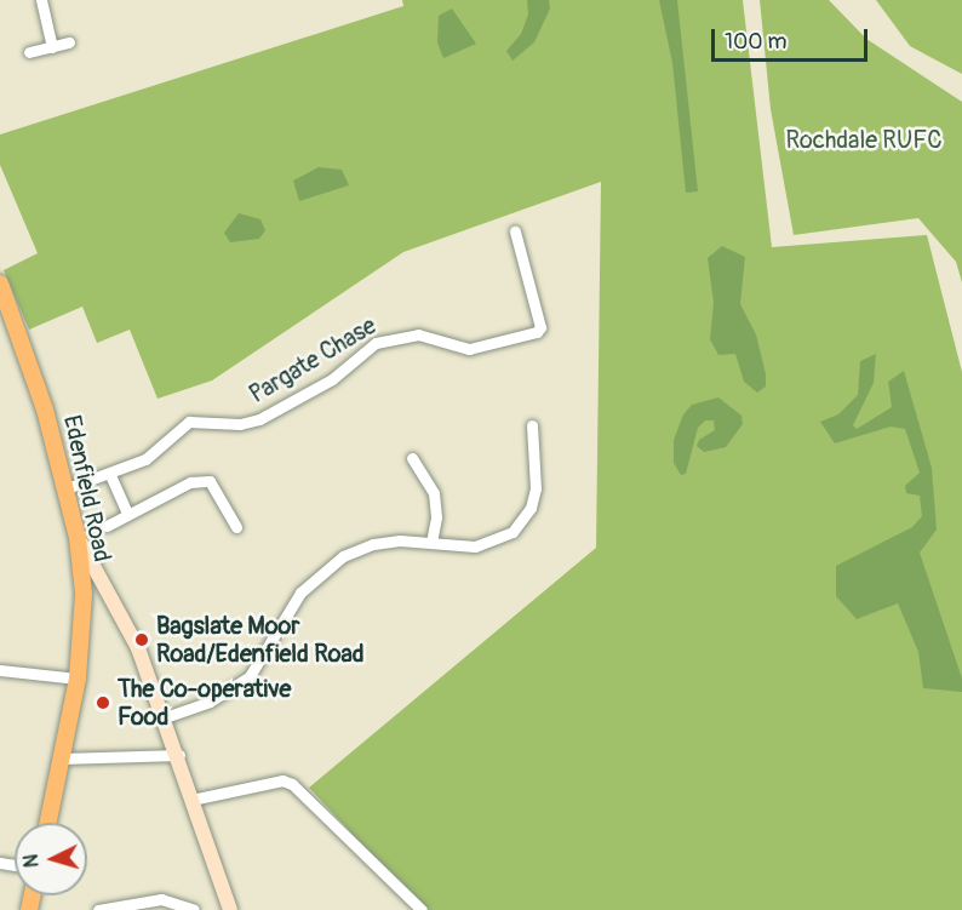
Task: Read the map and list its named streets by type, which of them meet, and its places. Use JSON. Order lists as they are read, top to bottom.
{
  "streets": {
    "main road": ["Edenfield Road"],
    "street": ["Pargate Chase"]
  },
  "crossings": [
    ["Pargate Chase", "Edenfield Road"]
  ],
  "parks": ["Rochdale RUFC"],
  "places": ["Bagslate Moor Road/Edenfield Road", "The Co-operative Food"],
  "scale_bar": "100 m",
  "north": "left"
}
